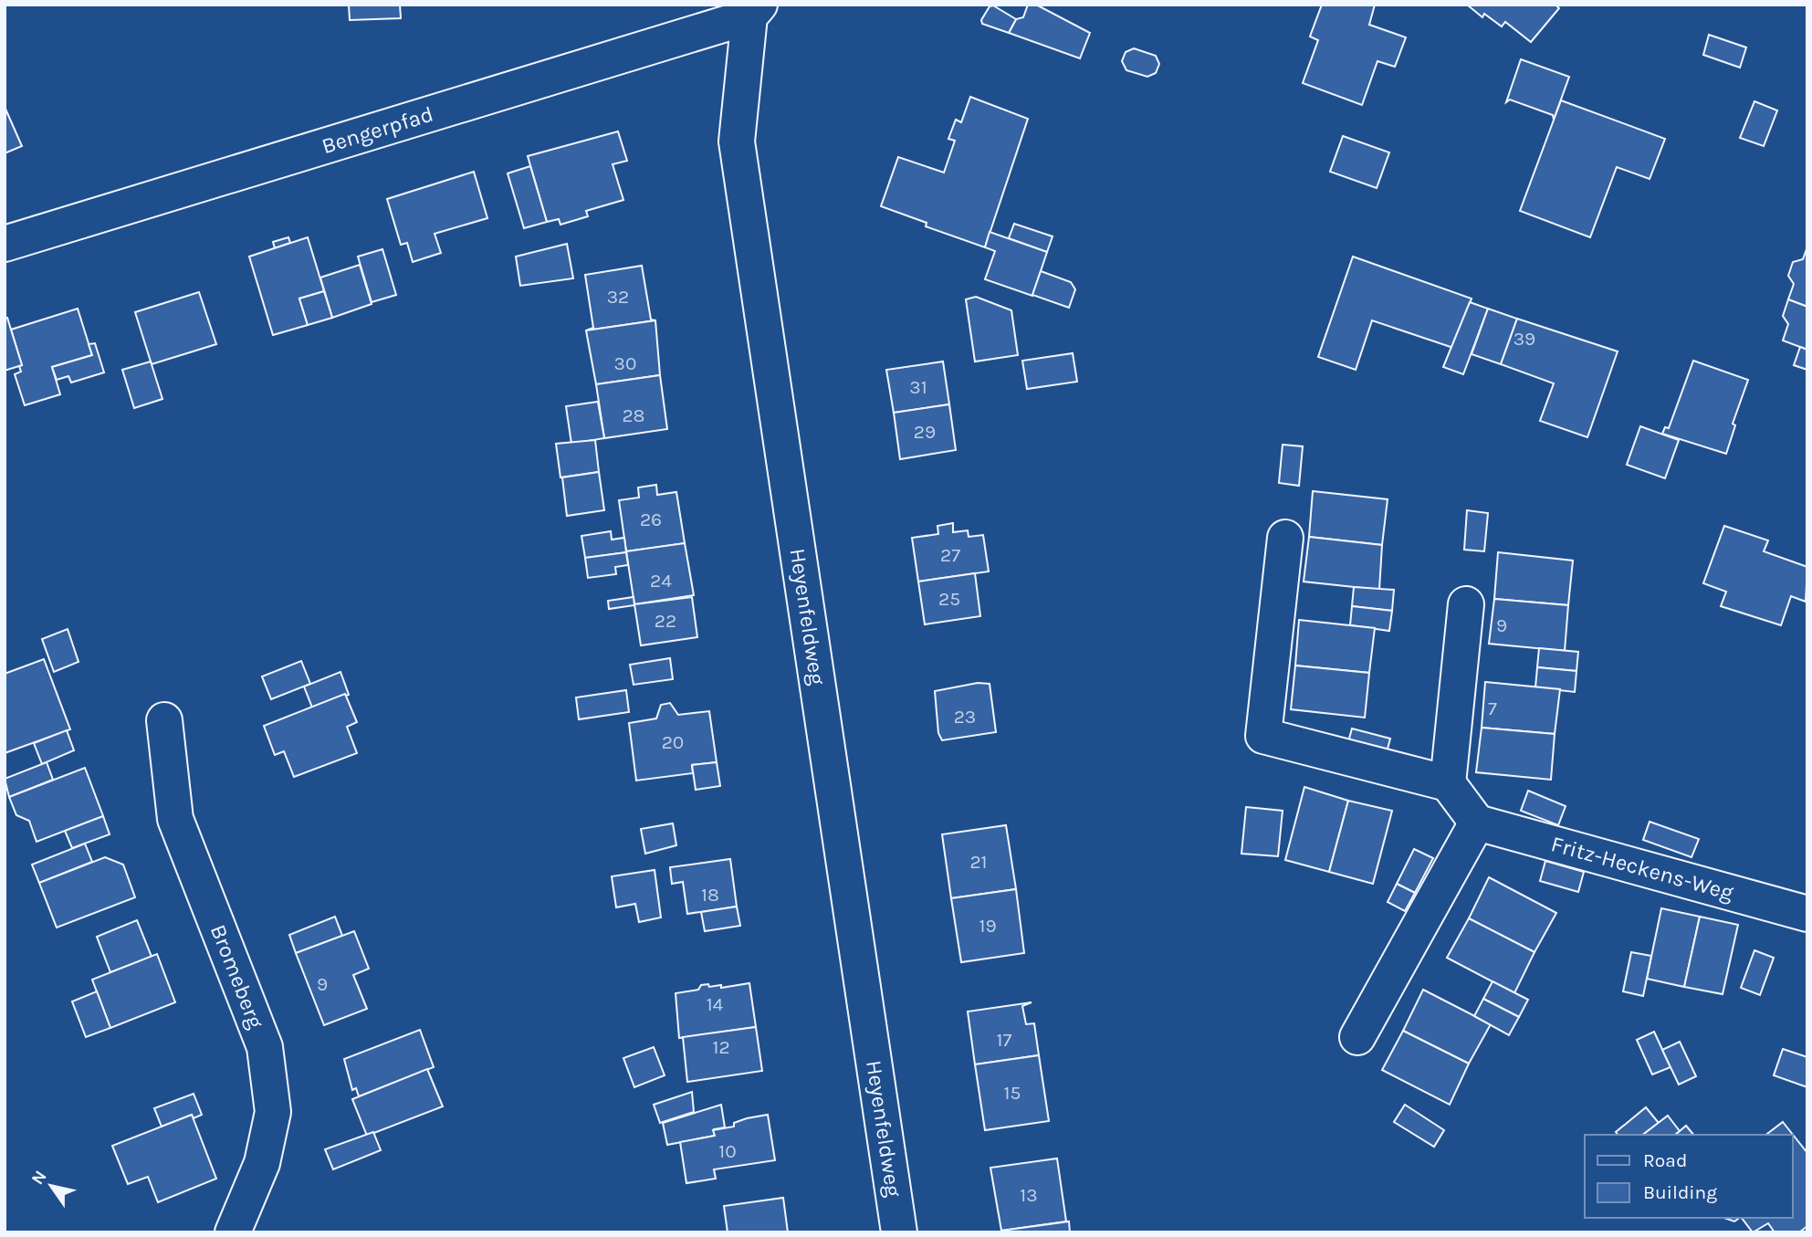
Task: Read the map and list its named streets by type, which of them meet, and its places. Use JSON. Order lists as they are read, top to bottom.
{
  "streets": {
    "street": [
      "Bengerpfad",
      "Heyenfeldweg",
      "Fritz-Heckens-Weg",
      "Bromeberg"
    ]
  },
  "crossings": [
    ["Bengerpfad", "Heyenfeldweg"]
  ],
  "house_numbers": [
    "32",
    "39",
    "30",
    "31",
    "28",
    "29",
    "26",
    "27",
    "24",
    "25",
    "22",
    "9",
    "7",
    "23",
    "20",
    "21",
    "18",
    "19",
    "9",
    "14",
    "17",
    "12",
    "15",
    "10",
    "13"
  ],
  "legend": ["Road", "Building"],
  "north": "top left"
}
